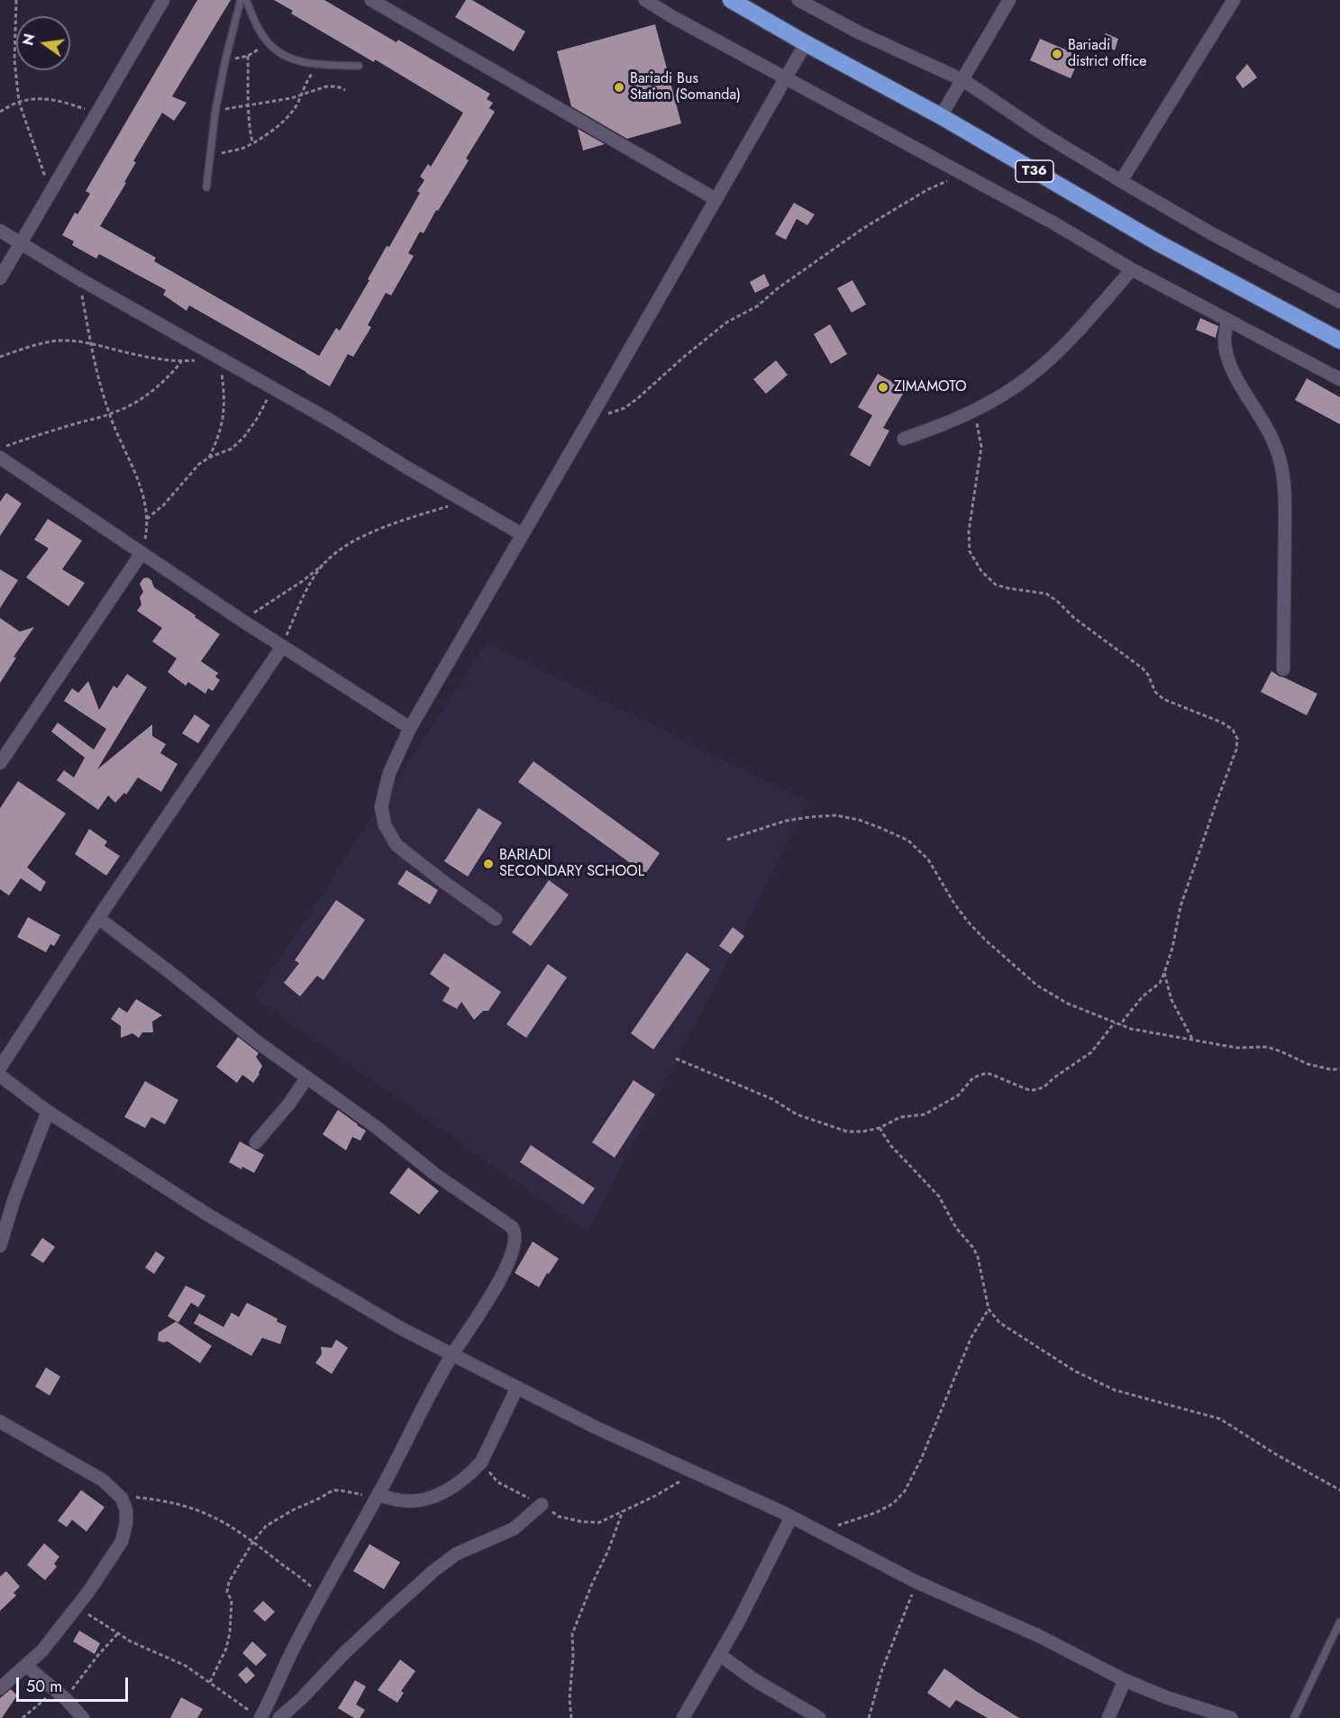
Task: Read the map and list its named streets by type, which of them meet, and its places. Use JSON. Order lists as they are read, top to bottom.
{
  "streets": {
    "highway": ["T36"]
  },
  "places": [
    "Bariadi district office",
    "Bariadi Bus Station (Somanda)",
    "ZIMAMOTO",
    "BARIADI SECONDARY SCHOOL"
  ],
  "scale_bar": "50 m",
  "north": "left"
}
